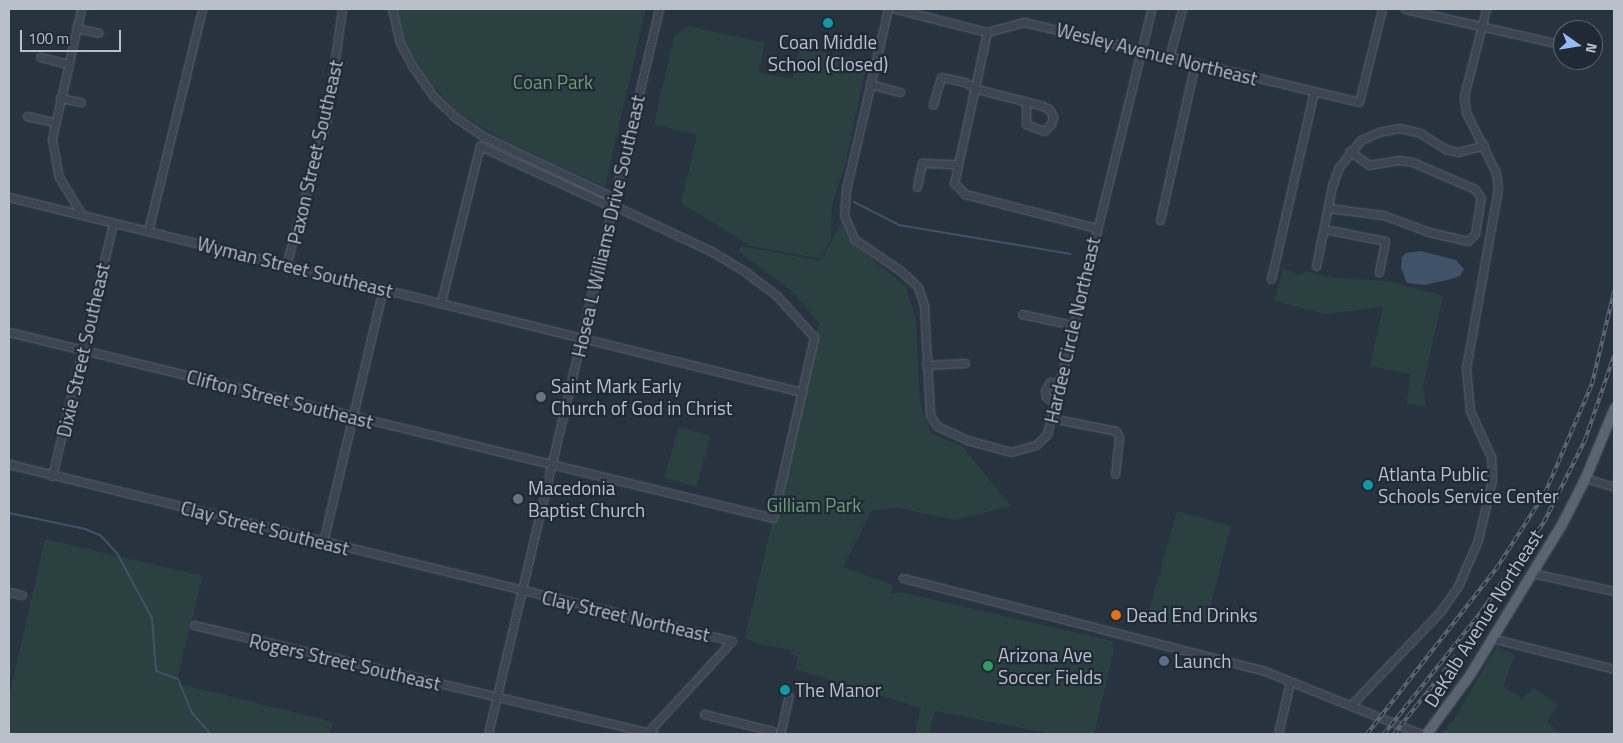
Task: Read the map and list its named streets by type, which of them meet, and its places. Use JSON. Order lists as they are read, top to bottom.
{
  "streets": {
    "main road": ["DeKalb Avenue Northeast"],
    "street": [
      "Wesley Avenue Northeast",
      "Paxon Street Southeast",
      "Hosea L Williams Drive Southeast",
      "Wyman Street Southeast",
      "Hardee Circle Northeast",
      "Dixie Street Southeast",
      "Clifton Street Southeast",
      "Clay Street Southeast",
      "Clay Street Northeast",
      "Rogers Street Southeast"
    ]
  },
  "crossings": [
    ["Wesley Avenue Northeast", "Hardee Circle Northeast"],
    ["Paxon Street Southeast", "Wyman Street Southeast"],
    ["Hosea L Williams Drive Southeast", "Wyman Street Southeast"],
    ["Hosea L Williams Drive Southeast", "Clifton Street Southeast"],
    ["Hosea L Williams Drive Southeast", "Clay Street Southeast"],
    ["Hosea L Williams Drive Southeast", "Clay Street Northeast"],
    ["Hosea L Williams Drive Southeast", "Rogers Street Southeast"],
    ["Wyman Street Southeast", "Dixie Street Southeast"],
    ["Wyman Street Southeast", "Clifton Street Southeast"],
    ["Dixie Street Southeast", "Clifton Street Southeast"],
    ["Dixie Street Southeast", "Clay Street Southeast"],
    ["Clay Street Southeast", "Clay Street Northeast"],
    ["Clay Street Northeast", "Rogers Street Southeast"]
  ],
  "parks": ["Coan Park", "Gilliam Park"],
  "places": [
    "Coan Middle School (Closed)",
    "Saint Mark Early Church of God in Christ",
    "Atlanta Public Schools Service Center",
    "Macedonia Baptist Church",
    "Dead End Drinks",
    "Launch",
    "Arizona Ave Soccer Fields",
    "The Manor"
  ],
  "scale_bar": "100 m",
  "north": "right"
}
